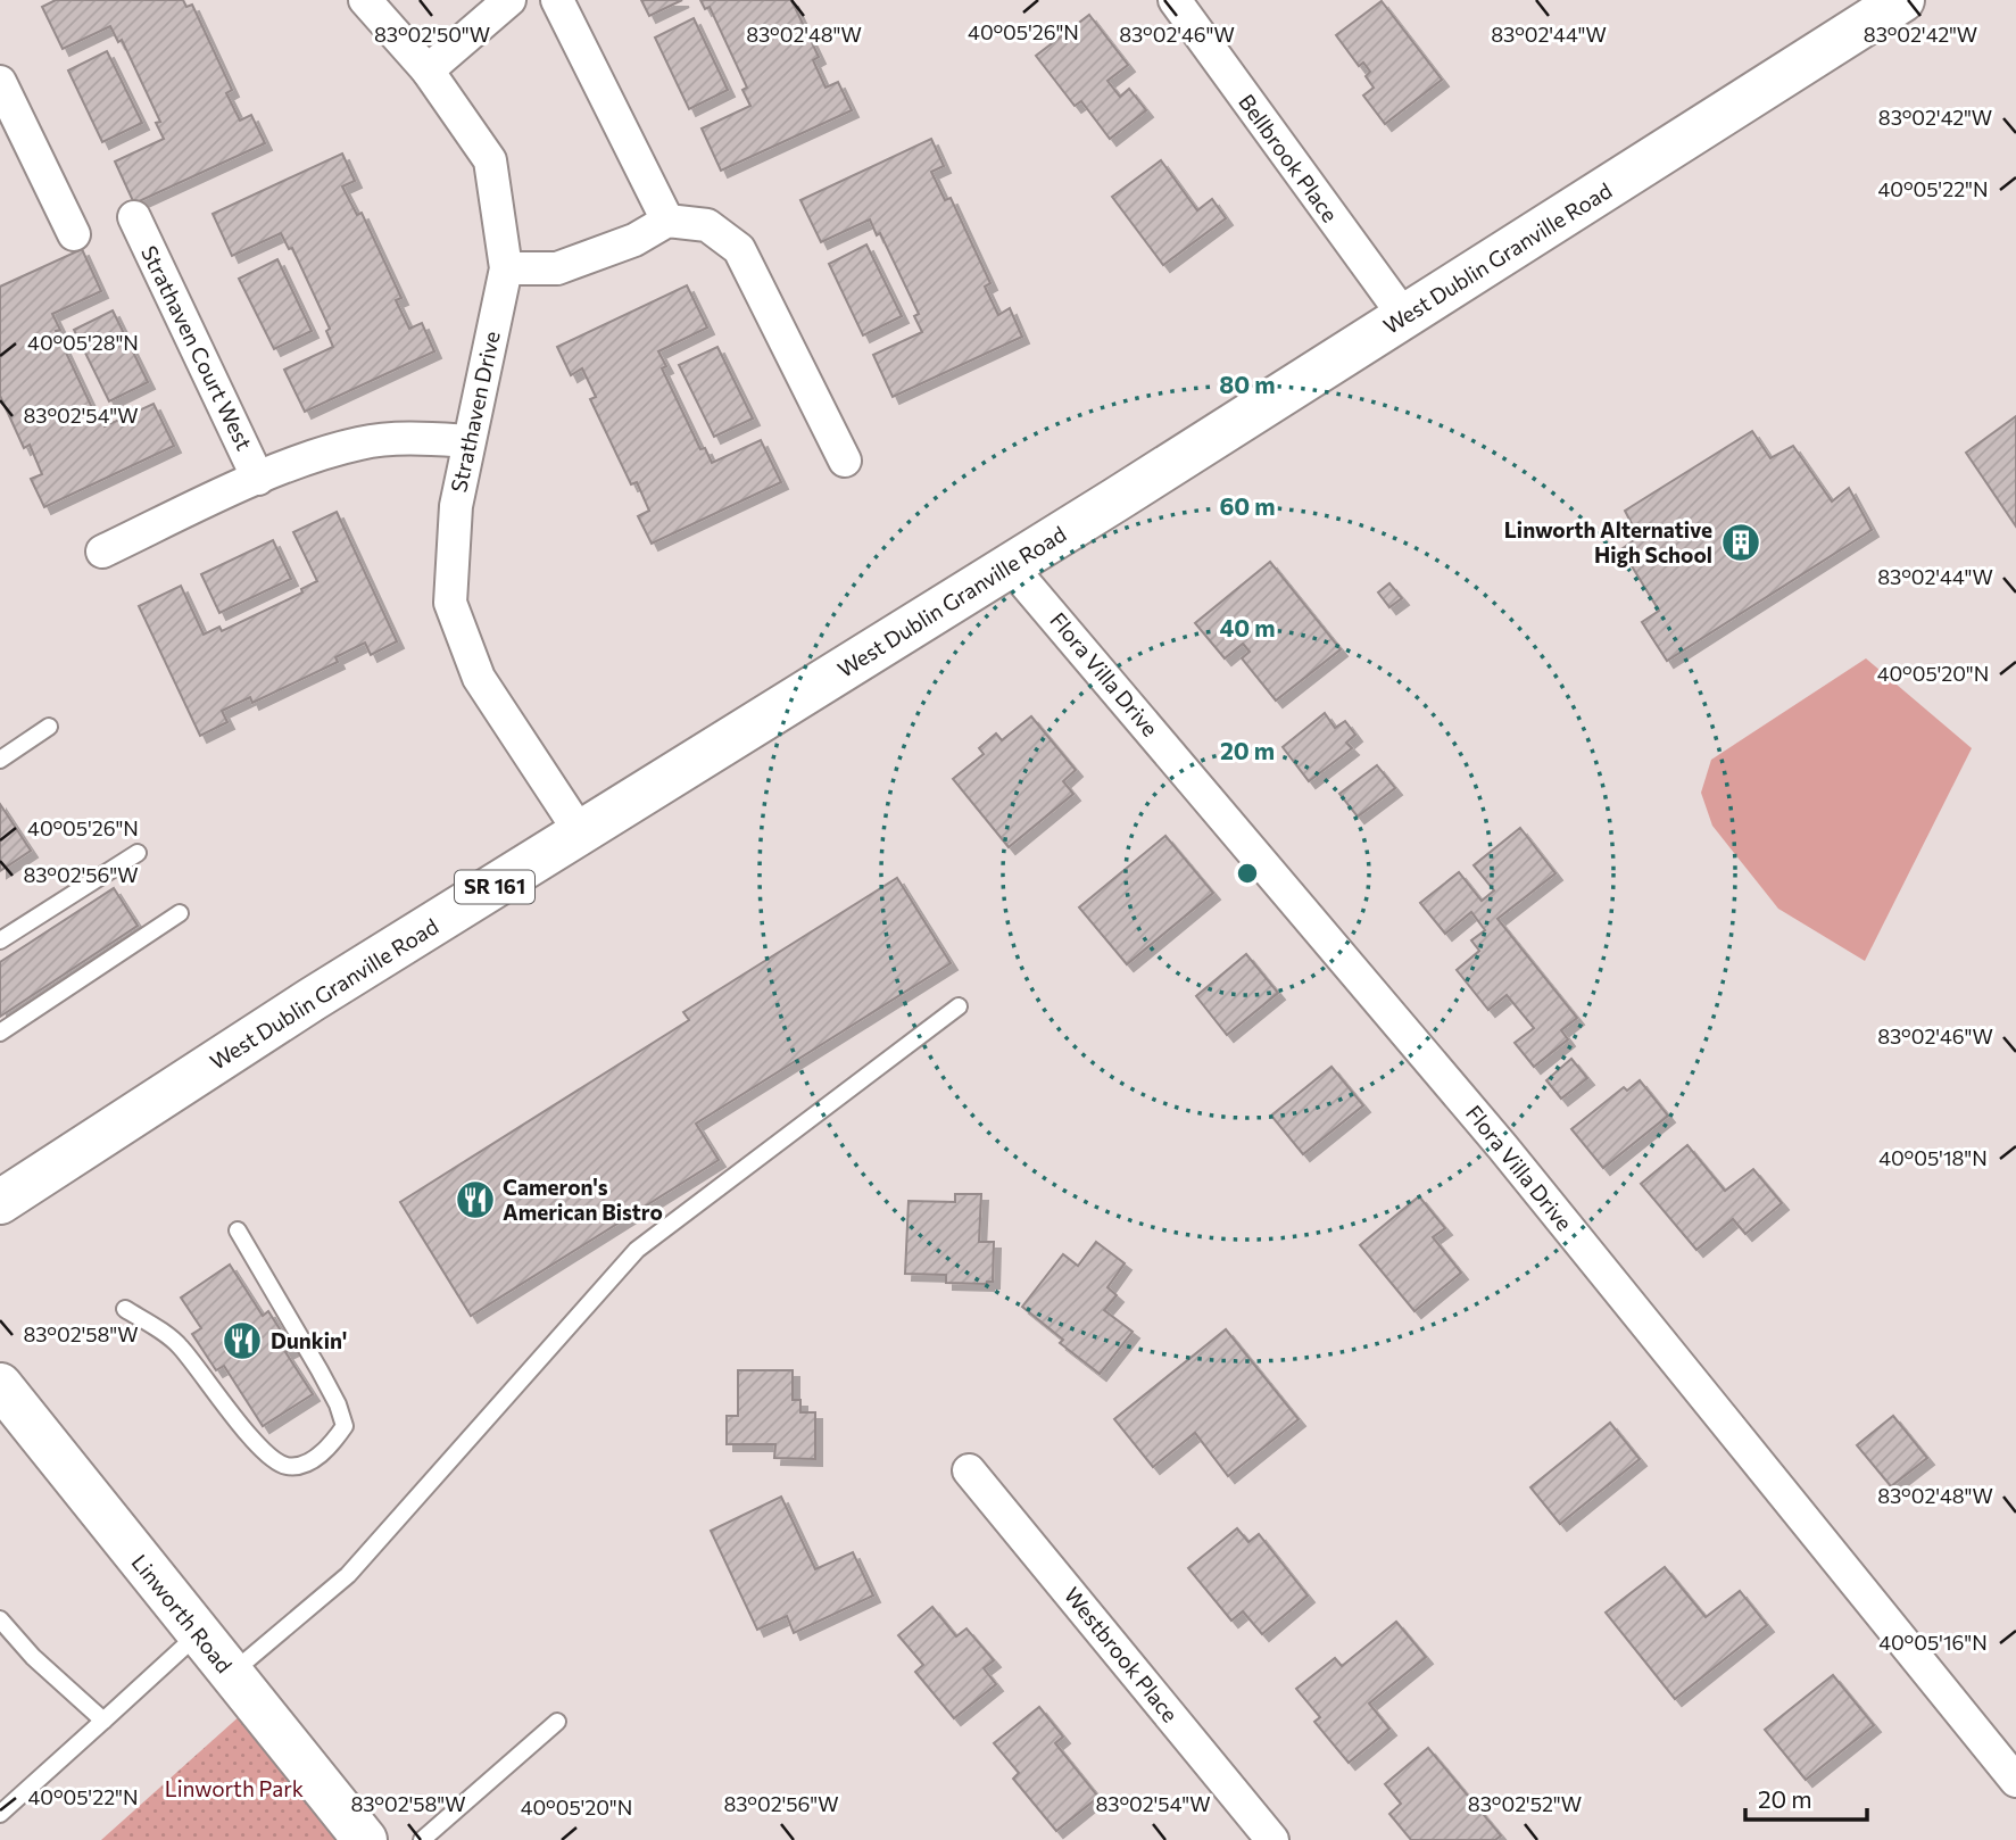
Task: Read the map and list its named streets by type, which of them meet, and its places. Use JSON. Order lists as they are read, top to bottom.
{
  "streets": {
    "main road": ["West Dublin Granville Road", "SR 161", "Linworth Road"],
    "street": [
      "Bellbrook Place",
      "Strathaven Court West",
      "Strathaven Drive",
      "Flora Villa Drive",
      "Westbrook Place"
    ]
  },
  "crossings": [
    ["Bellbrook Place", "West Dublin Granville Road"],
    ["West Dublin Granville Road", "Strathaven Drive"],
    ["West Dublin Granville Road", "Flora Villa Drive"],
    ["Strathaven Court West", "Strathaven Drive"]
  ],
  "parks": ["Linworth Park"],
  "places": {
    "building": ["Linworth Alternative High School"],
    "restaurant": ["Cameron's American Bistro", "Dunkin'"]
  },
  "scale_bar": "20 m",
  "coordinates": [
    "40°05'26\"N",
    "83°02'50\"W",
    "83°02'48\"W",
    "83°02'46\"W",
    "83°02'44\"W",
    "83°02'42\"W",
    "40°05'22\"N",
    "40°05'28\"N",
    "83°02'54\"W",
    "40°05'20\"N",
    "83°02'56\"W",
    "40°05'18\"N",
    "83°02'58\"W",
    "40°05'16\"N",
    "83°02'52\"W"
  ],
  "rings": [
    "80 m",
    "60 m",
    "40 m",
    "20 m"
  ]
}
